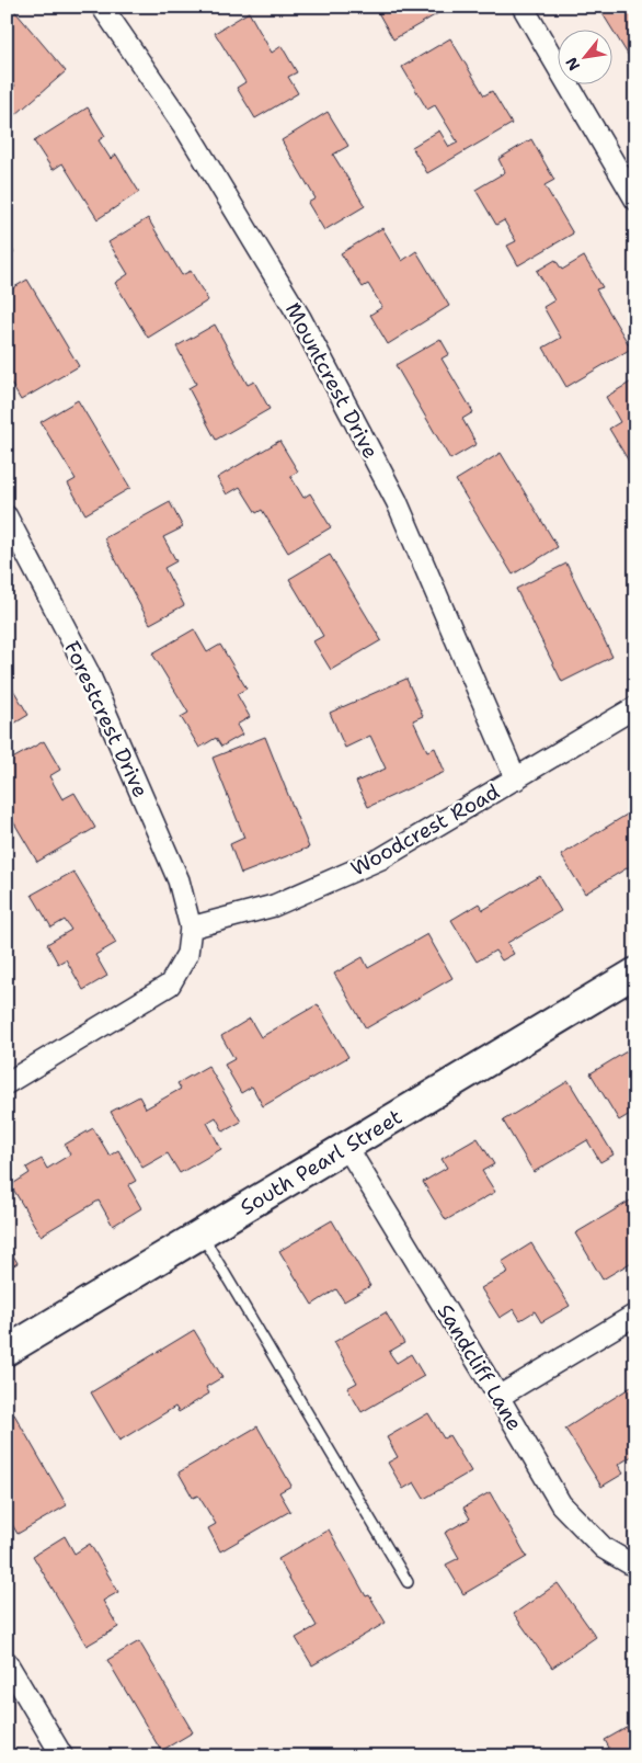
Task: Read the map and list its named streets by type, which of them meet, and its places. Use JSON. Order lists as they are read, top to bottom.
{
  "streets": {
    "street": [
      "Mountcrest Drive",
      "Forestcrest Drive",
      "Woodcrest Road",
      "South Pearl Street",
      "Sandcliff Lane"
    ]
  },
  "crossings": [
    ["Mountcrest Drive", "Woodcrest Road"],
    ["Forestcrest Drive", "Woodcrest Road"],
    ["South Pearl Street", "Sandcliff Lane"]
  ],
  "north": "bottom left"
}
